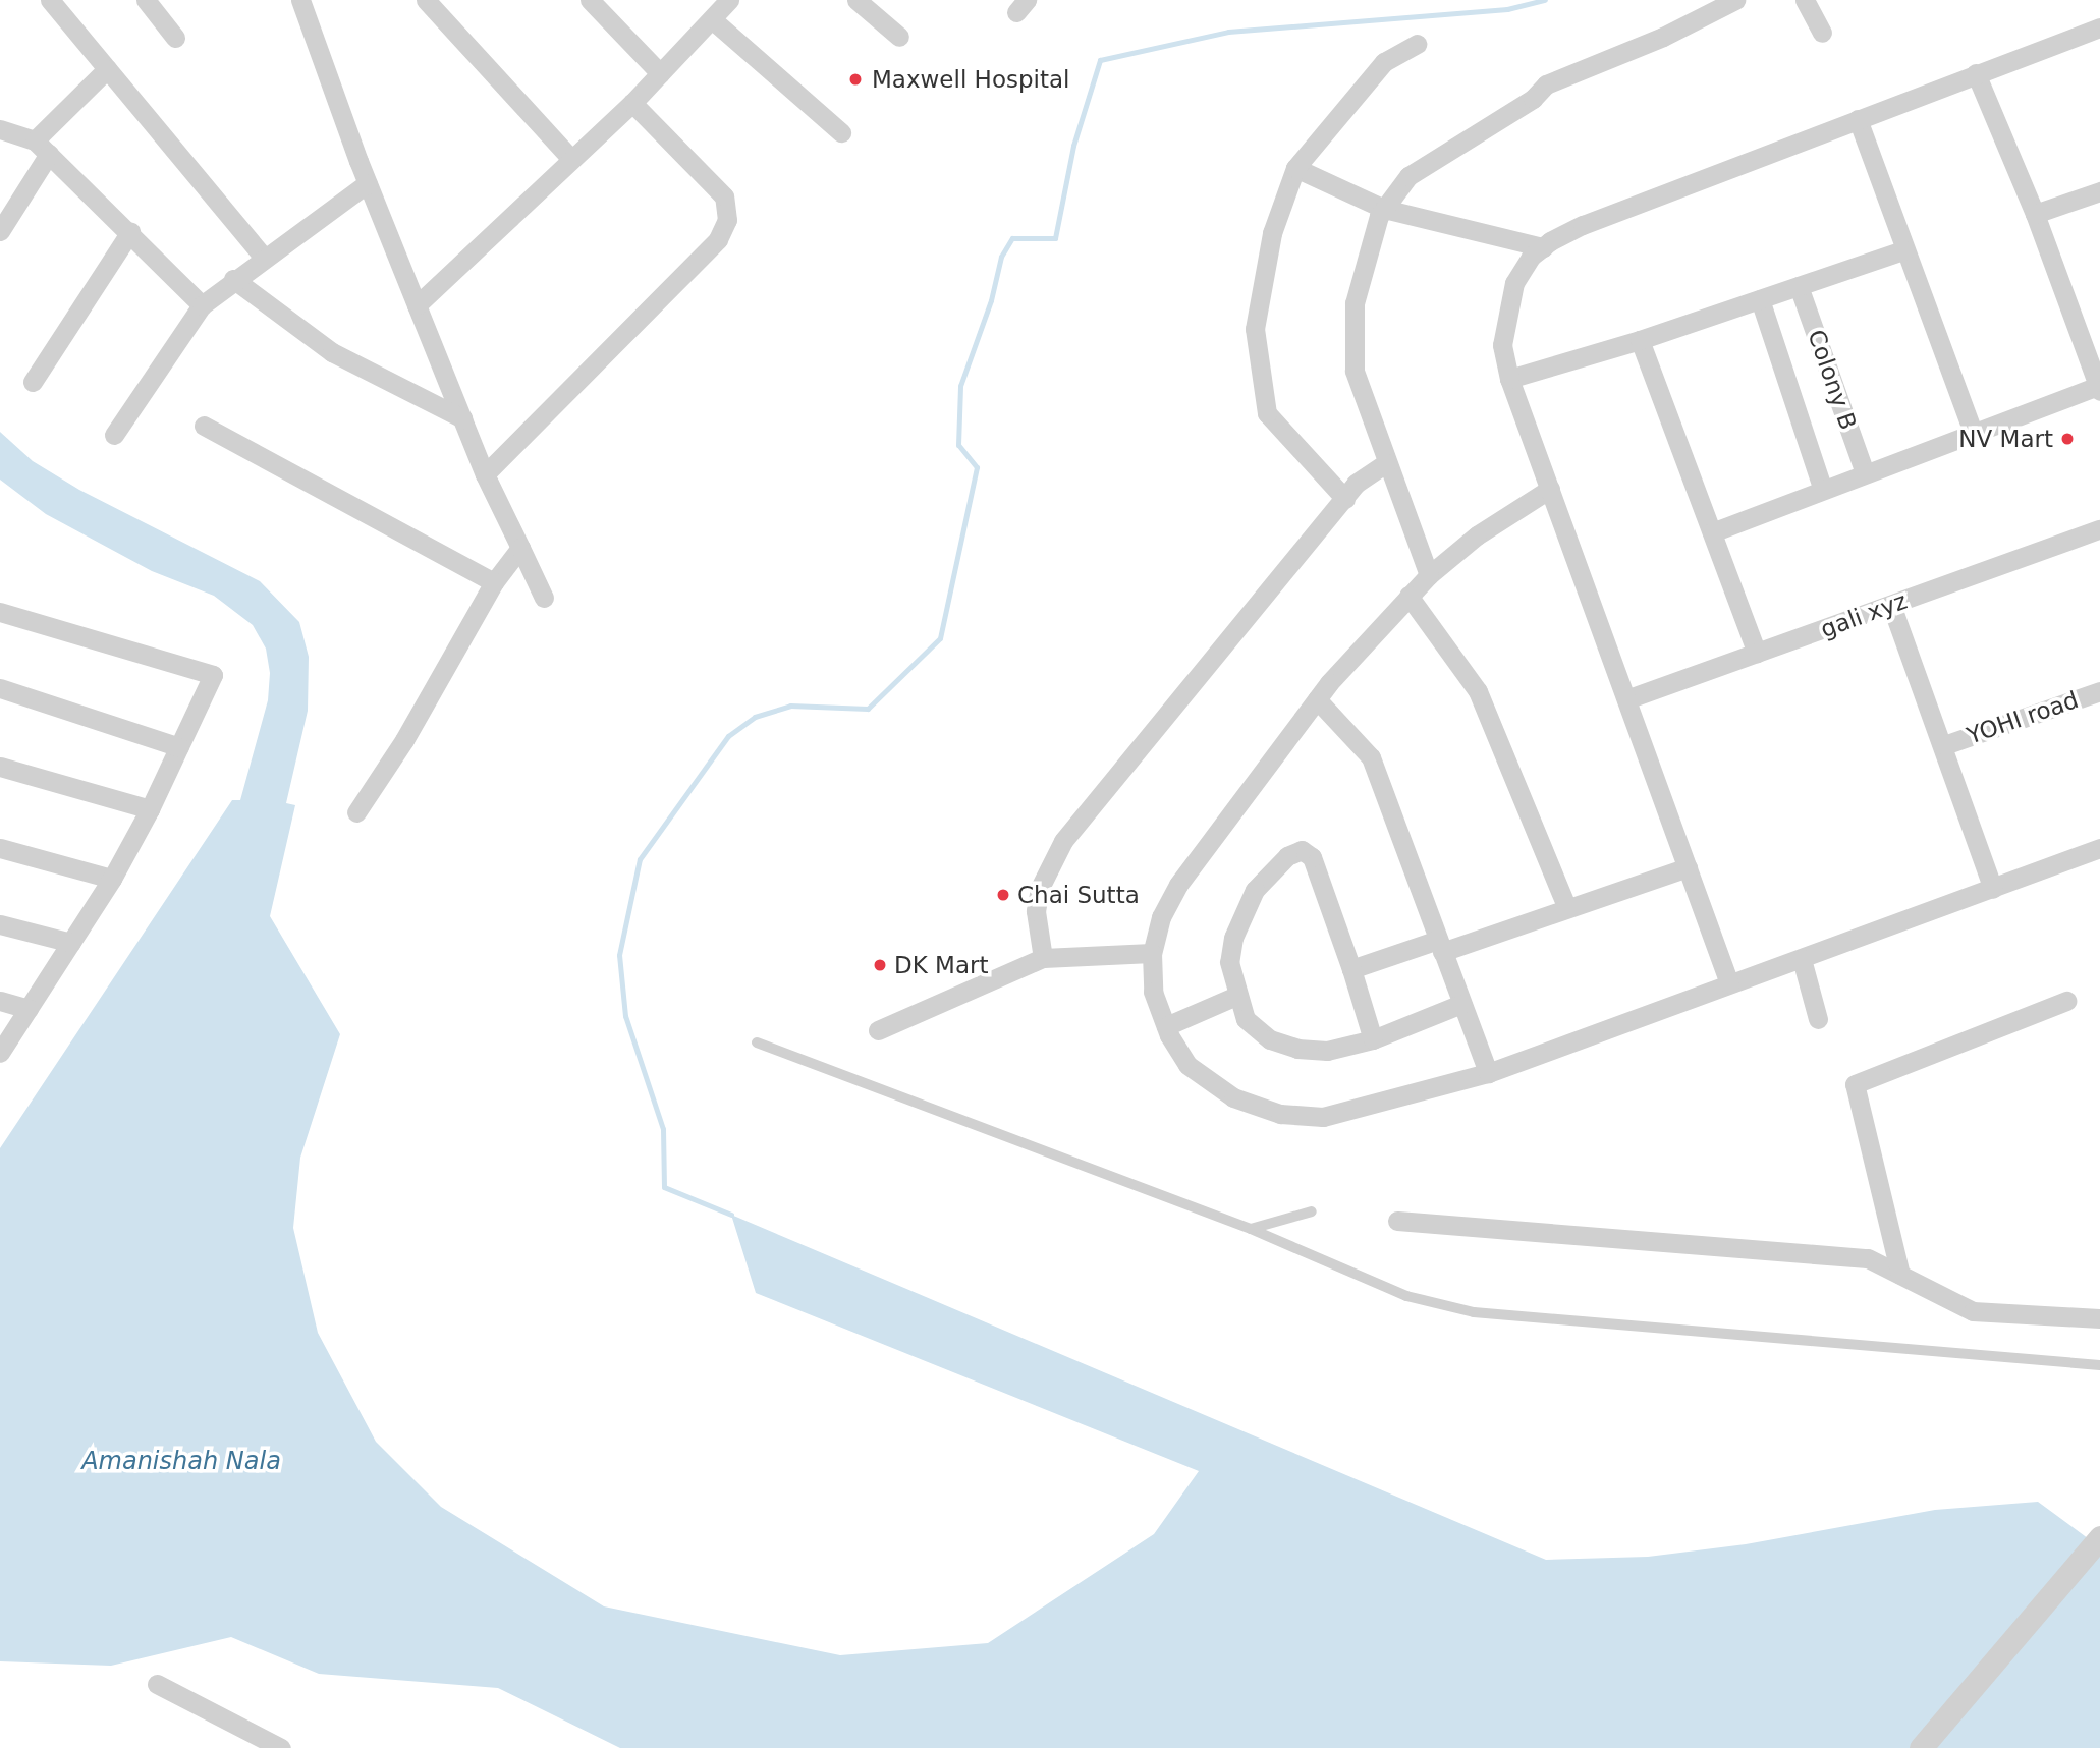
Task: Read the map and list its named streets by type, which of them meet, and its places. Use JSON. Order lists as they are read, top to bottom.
{
  "streets": {
    "street": ["Colony B", "gali xyz", "YOHI road"]
  },
  "water": ["Amanishah Nala"],
  "places": [
    "Maxwell Hospital",
    "NV Mart",
    "Chai Sutta",
    "DK Mart"
  ]
}
